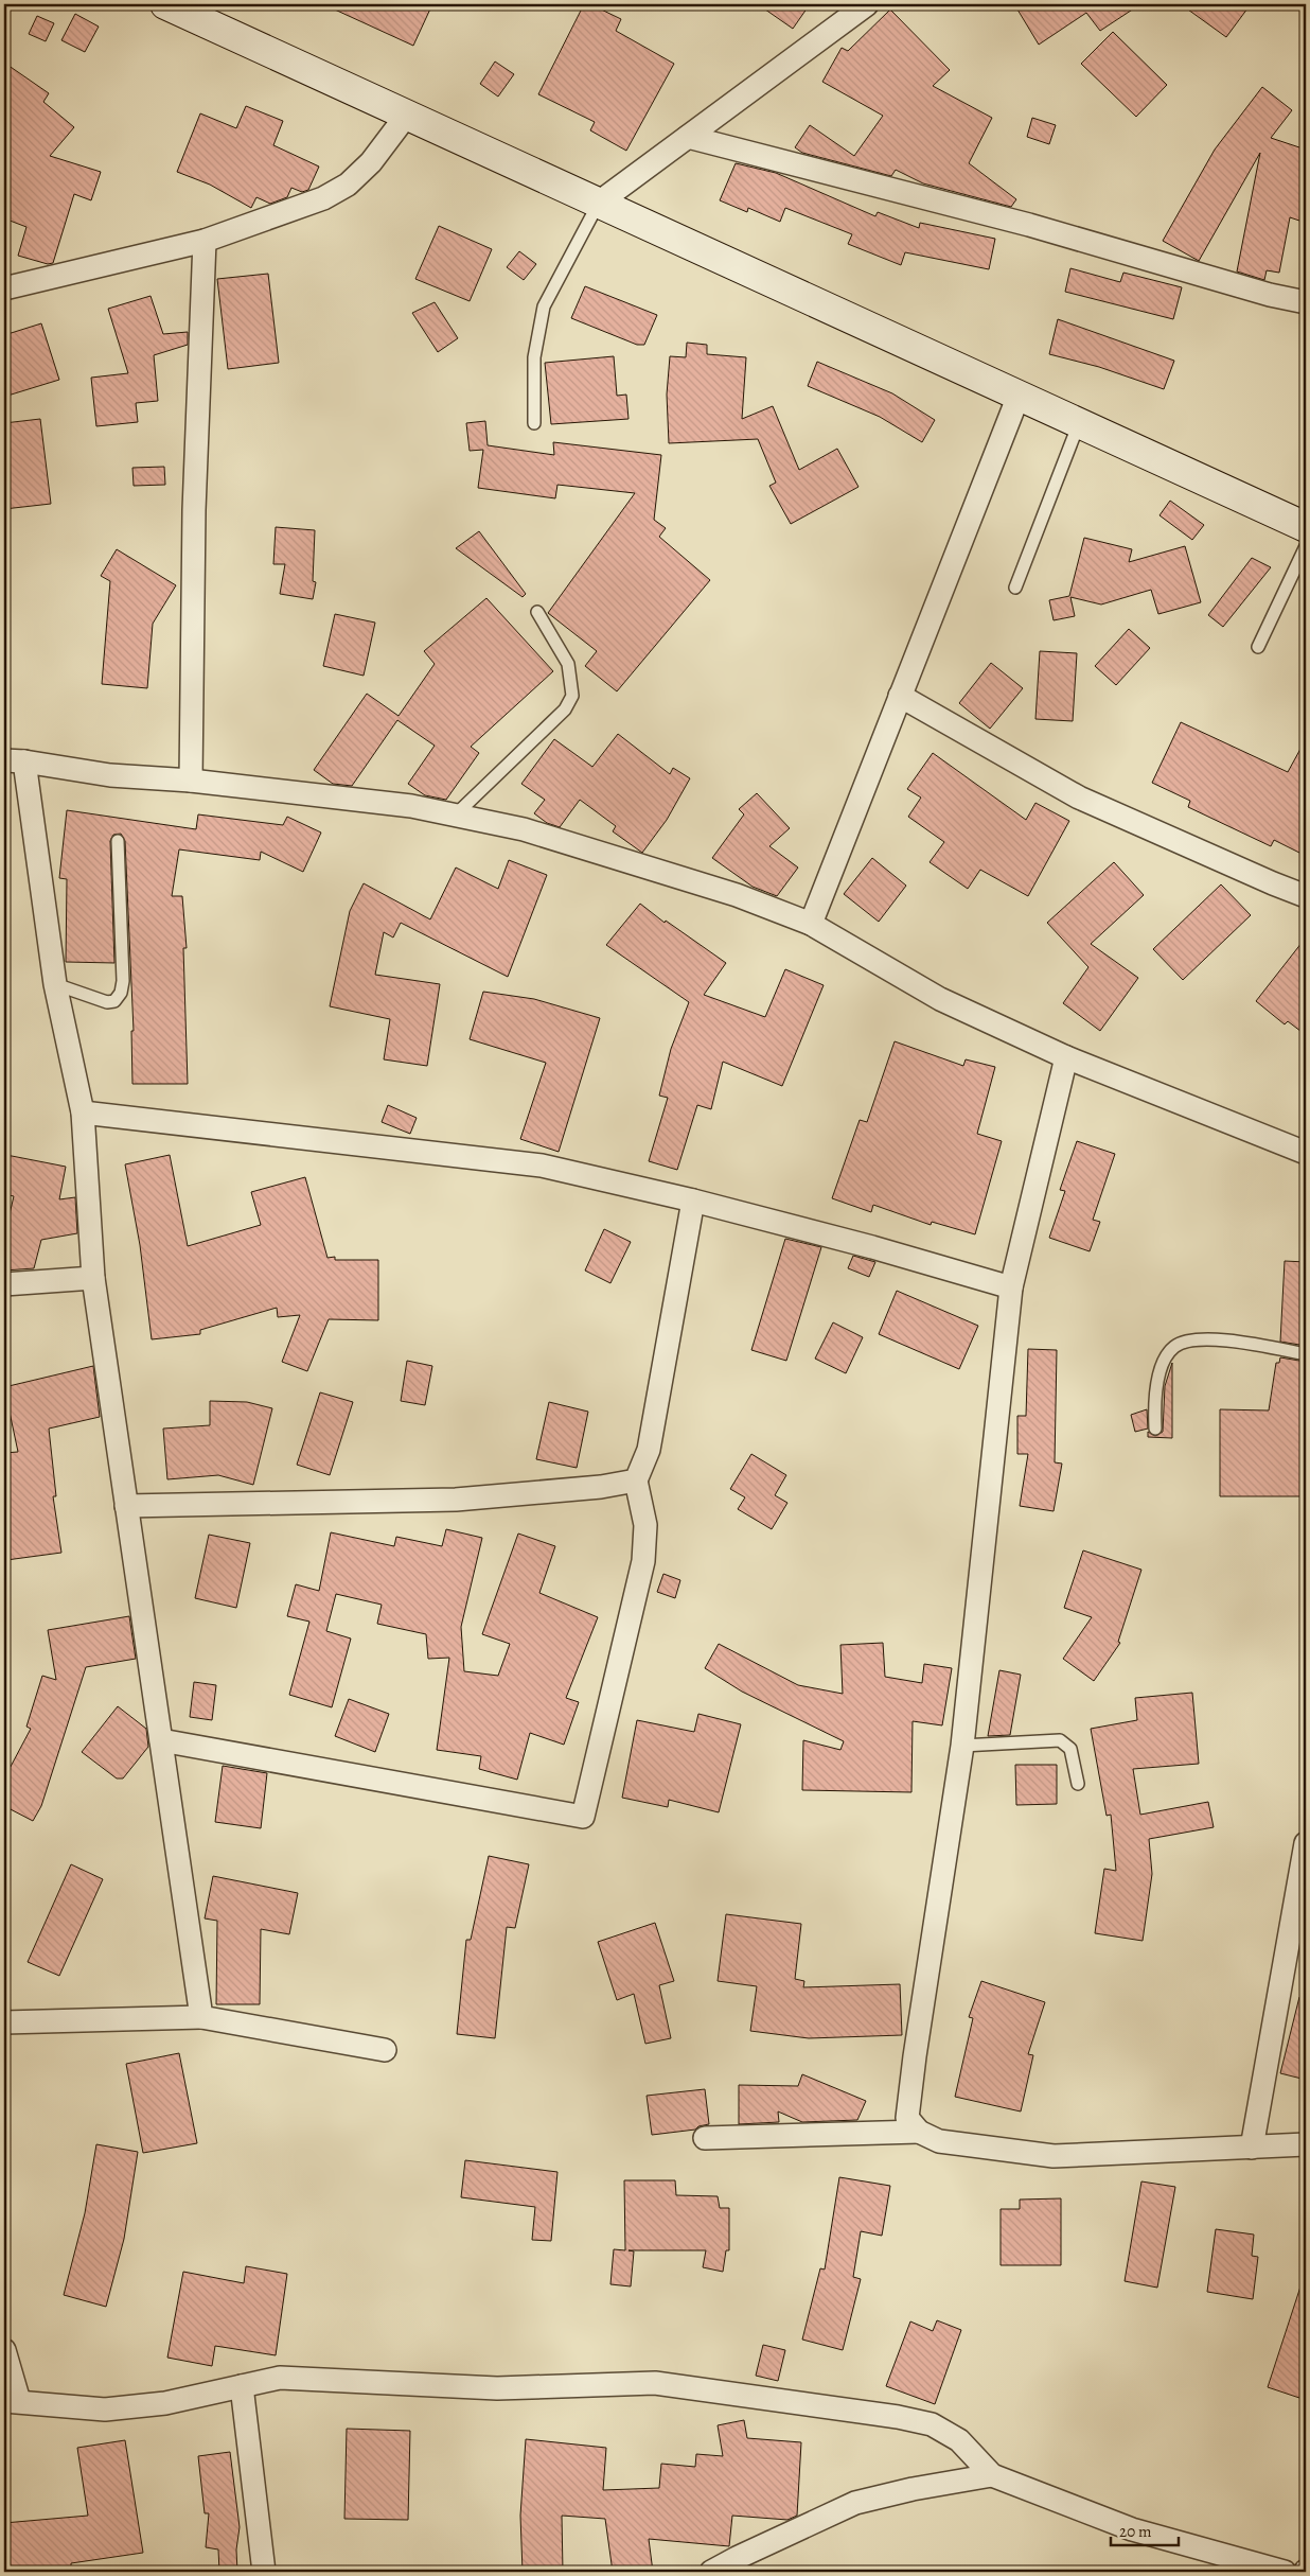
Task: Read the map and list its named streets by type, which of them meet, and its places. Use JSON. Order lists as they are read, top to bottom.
{
  "scale_bar": "20 m"
}
